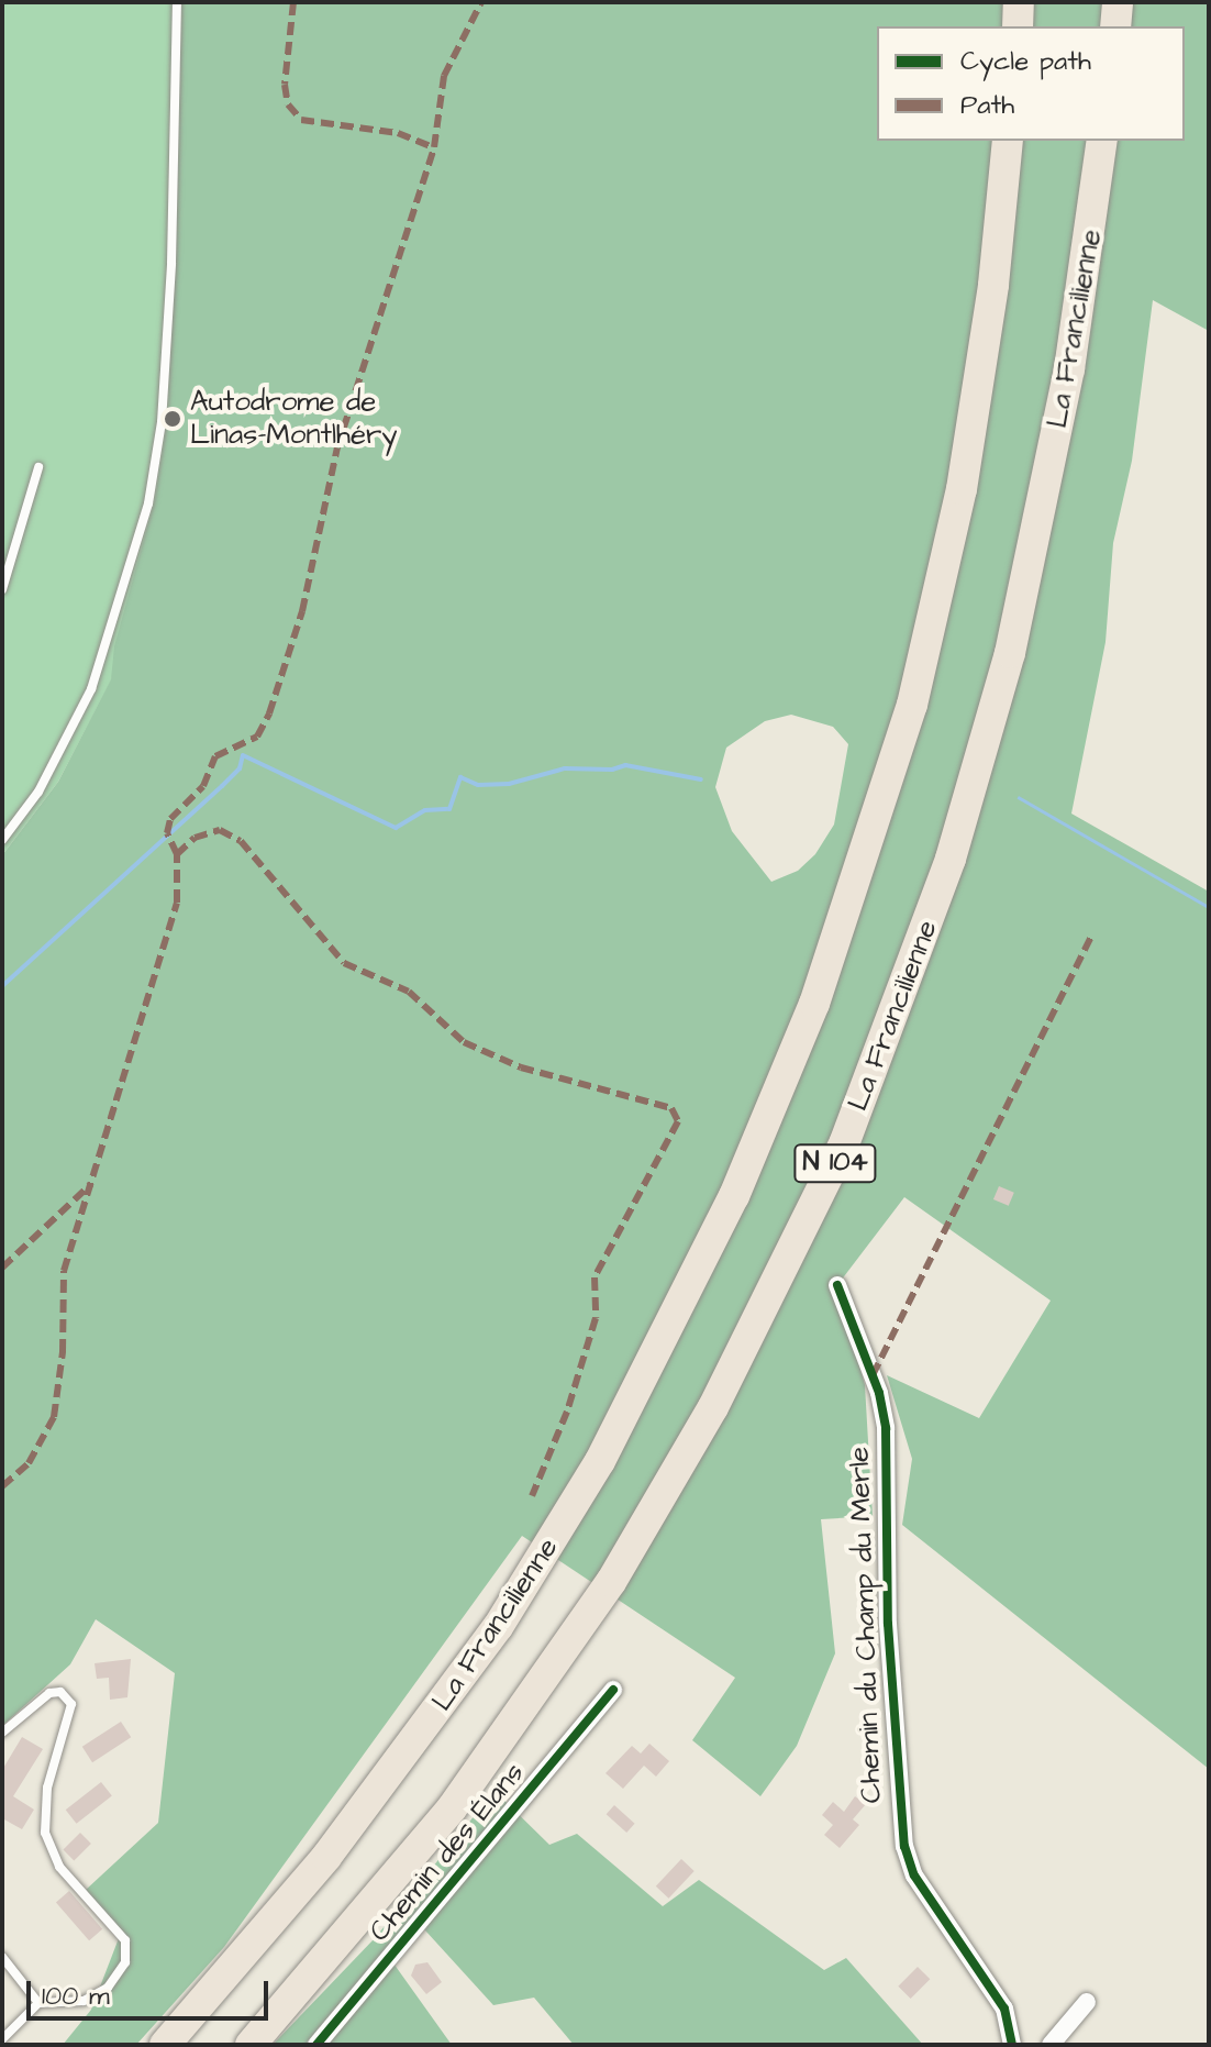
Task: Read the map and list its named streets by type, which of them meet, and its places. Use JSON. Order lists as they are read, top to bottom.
{
  "streets": {
    "highway": ["La Francilienne", "N 104"],
    "street": ["Chemin du Champ du Merle", "Chemin des Élans"]
  },
  "places": ["Autodrome de Linas-Montlhéry"],
  "legend": ["Cycle path", "Path"],
  "scale_bar": "100 m"
}
